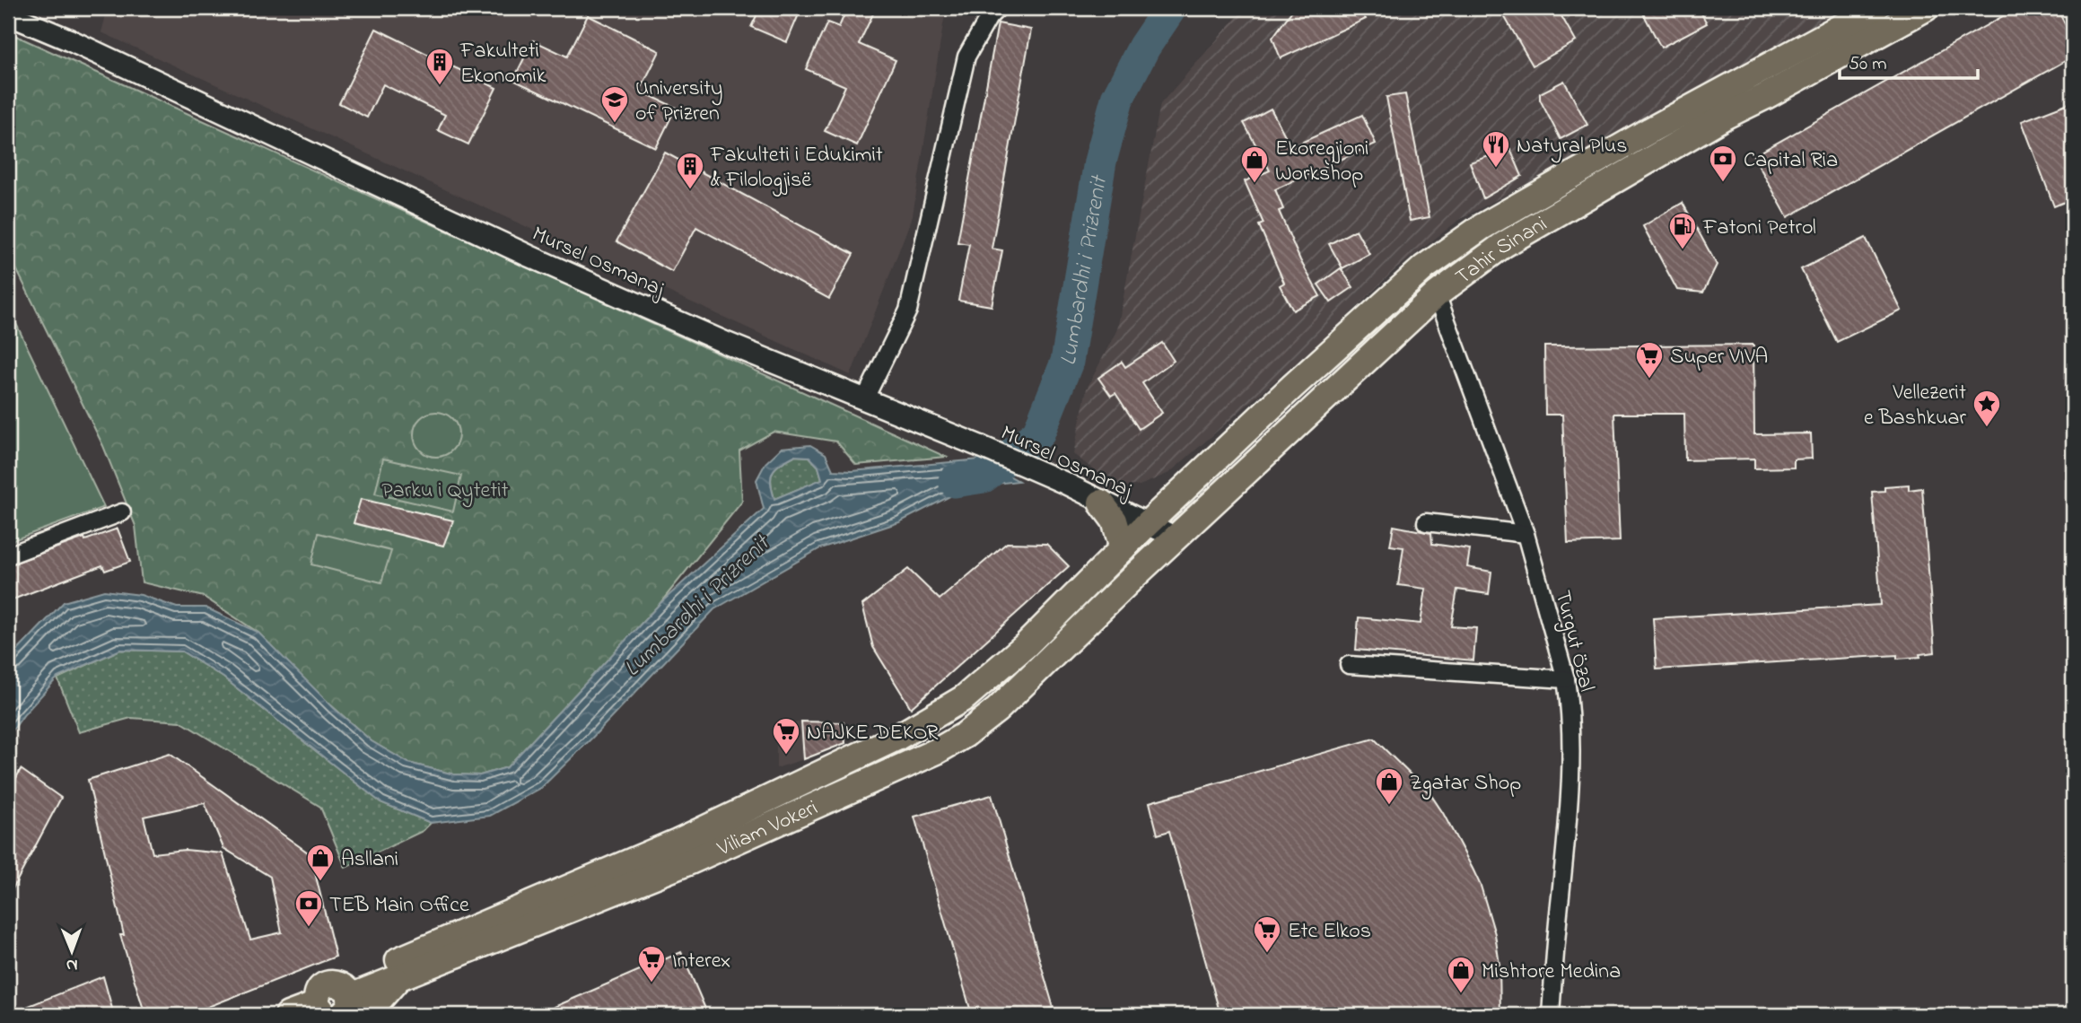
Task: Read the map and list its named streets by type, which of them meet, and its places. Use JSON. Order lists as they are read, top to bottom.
{
  "streets": {
    "main road": ["Tahir Sinani", "Viliam Vokeri"],
    "street": ["Mursel Osmanaj", "Turgut Özal"]
  },
  "crossings": [
    ["Tahir Sinani", "Mursel Osmanaj"],
    ["Tahir Sinani", "Turgut Özal"],
    ["Tahir Sinani", "Viliam Vokeri"]
  ],
  "water": ["Lumbardhi i Prizrenit"],
  "parks": ["Parku i Qytetit"],
  "places": {
    "building": ["Fakulteti Ekonomik", "Fakulteti i Edukimit & Filologjisë"],
    "school or university": ["University of Prizren"],
    "restaurant": ["Natyral Plus"],
    "bank": ["Capital Ria", "TEB Main Office"],
    "shop": [
      "Ekoregjioni Workshop",
      "Zgatar Shop",
      "Asllani",
      "Mishtore Medina"
    ],
    "fuel station": ["Fatoni Petrol"],
    "supermarket": [
      "Super VIVA",
      "NAJKE DEKOR",
      "Etc Elkos",
      "Interex"
    ],
    "place": ["Vellezerit e Bashkuar"]
  },
  "scale_bar": "50 m",
  "north": "bottom"
}
